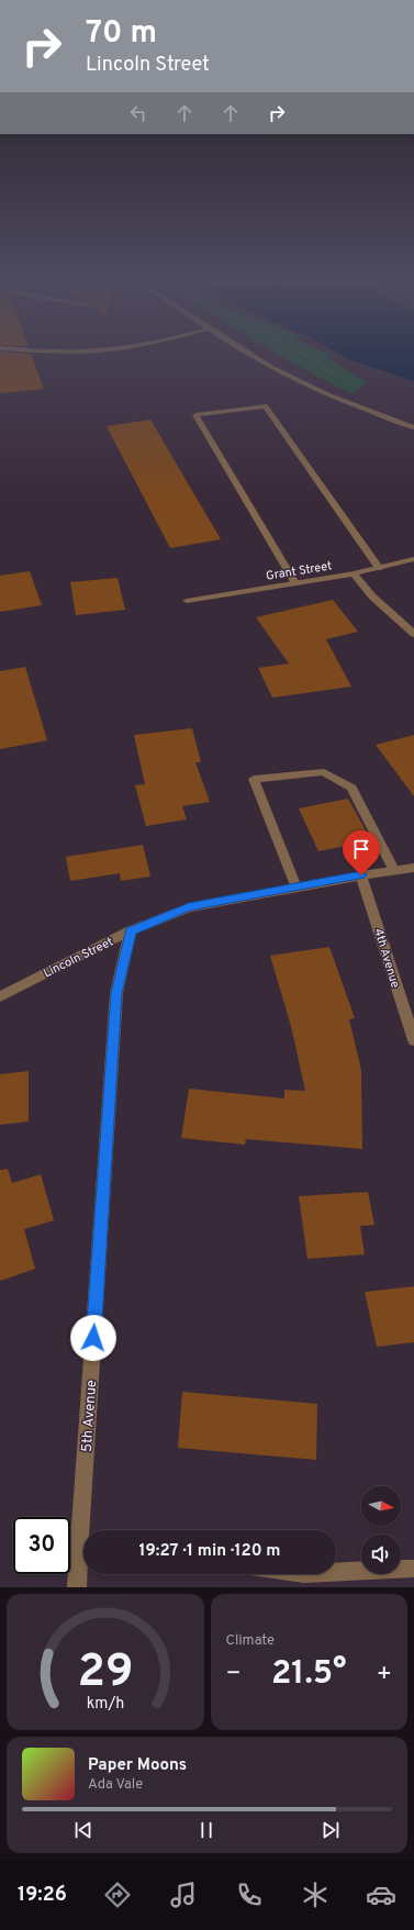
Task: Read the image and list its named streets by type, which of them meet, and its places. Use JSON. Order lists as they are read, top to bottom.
{
  "streets": {
    "street": [
      "Grant Street",
      "Lincoln Street",
      "4th Avenue",
      "5th Avenue"
    ]
  },
  "crossings": [
    ["Lincoln Street", "4th Avenue"],
    ["Lincoln Street", "5th Avenue"]
  ],
  "north": "right",
  "page": {
    "turn": ["70 m", "Lincoln Street"],
    "limit": "30",
    "trip": "19:27 · 1 min · 120 m",
    "tile": "Climate",
    "heat": ["−", "21.5°", "+"],
    "song": ["Paper Moons", "Ada Vale"],
    "tabs": "19:26",
    "gauge": ["29", "km/h"]
  }
}
